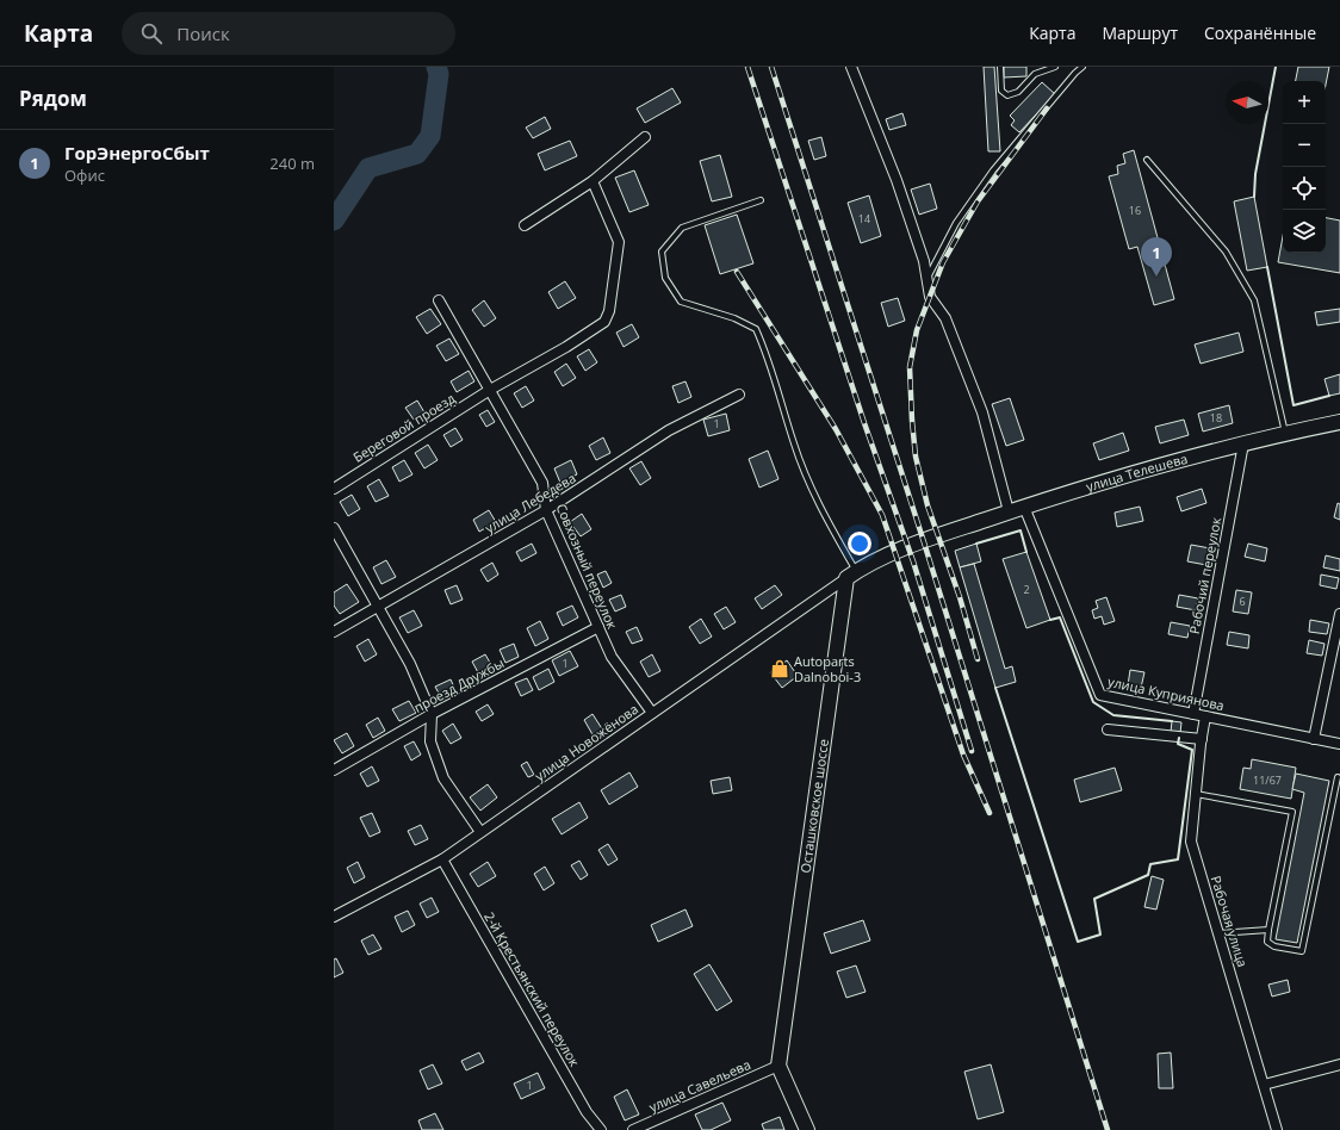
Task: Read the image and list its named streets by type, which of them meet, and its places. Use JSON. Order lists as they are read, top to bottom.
{
  "streets": {
    "street": [
      "Береговой проезд",
      "улица Телешева",
      "улица Лебедева",
      "Совхозный переулок",
      "Рабочий переулок",
      "проезд Дружбы",
      "улица Куприянова",
      "улица Новожёнова",
      "Осташковское шоссе",
      "Рабочая улица",
      "2-й Крестьянский переулок",
      "улица Савельева"
    ]
  },
  "crossings": [
    ["Береговой проезд", "Совхозный переулок"],
    ["улица Телешева", "Рабочий переулок"],
    ["улица Телешева", "улица Куприянова"],
    ["улица Телешева", "улица Новожёнова"],
    ["улица Телешева", "Осташковское шоссе"],
    ["улица Лебедева", "Совхозный переулок"],
    ["Совхозный переулок", "проезд Дружбы"],
    ["Совхозный переулок", "улица Новожёнова"],
    ["Рабочий переулок", "улица Куприянова"],
    ["улица Куприянова", "Рабочая улица"],
    ["улица Новожёнова", "Осташковское шоссе"],
    ["улица Новожёнова", "2-й Крестьянский переулок"],
    ["Осташковское шоссе", "улица Савельева"]
  ],
  "places": {
    "shop": ["Autoparts Dalnoboi-3"]
  },
  "house_numbers": [
    "16",
    "14",
    "18",
    "1",
    "2",
    "6",
    "1",
    "11/67",
    "1"
  ],
  "north": "left",
  "page": {
    "header": "Карта",
    "search": "Поиск",
    "nav": ["Карта", "Маршрут", "Сохранённые"],
    "heading": "Рядом",
    "map_buttons": ["+", "−"],
    "list": [
      {
        "mark": "1",
        "name": "ГорЭнергоСбыт",
        "note": "Офис",
        "value": "240 m"
      }
    ],
    "pins": "1"
  }
}
